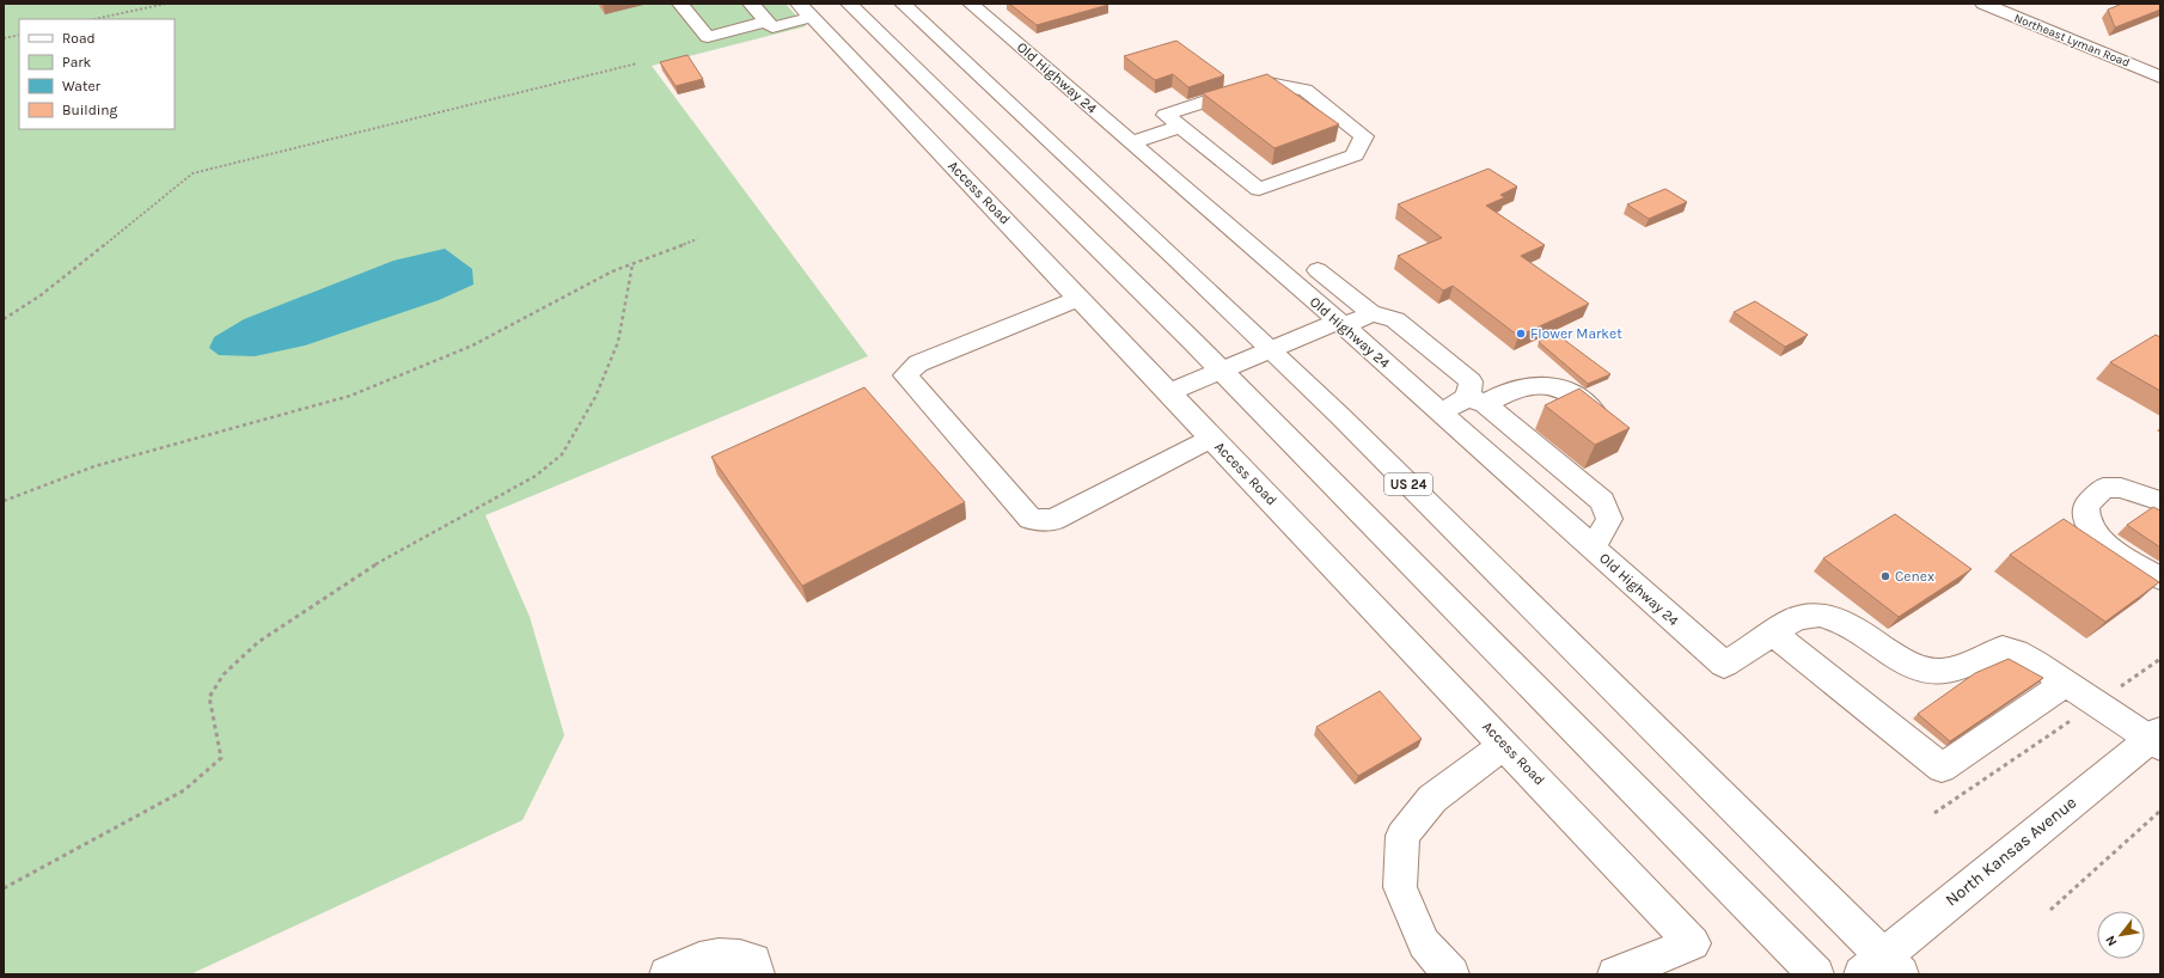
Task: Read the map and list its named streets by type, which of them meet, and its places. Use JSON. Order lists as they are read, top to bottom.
{
  "streets": {
    "main road": [
      "Northeast Lyman Road",
      "Old Highway 24",
      "Access Road",
      "US 24",
      "North Kansas Avenue"
    ]
  },
  "crossings": [
    ["US 24", "North Kansas Avenue"]
  ],
  "places": ["Flower Market", "Cenex"],
  "legend": [
    "Road",
    "Park",
    "Water",
    "Building"
  ],
  "north": "bottom left"
}
